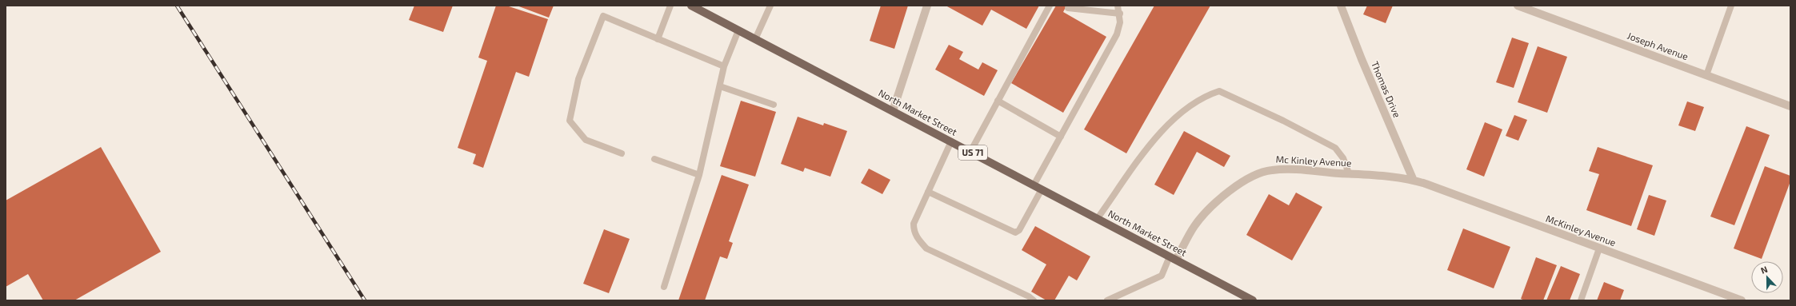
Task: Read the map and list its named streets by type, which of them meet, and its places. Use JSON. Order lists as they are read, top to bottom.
{
  "streets": {
    "main road": ["North Market Street", "US 71"],
    "street": [
      "Joseph Avenue",
      "Thomas Drive",
      "Mc Kinley Avenue",
      "McKinley Avenue"
    ]
  },
  "crossings": [
    ["Thomas Drive", "Mc Kinley Avenue"],
    ["Thomas Drive", "McKinley Avenue"],
    ["North Market Street", "Mc Kinley Avenue"],
    ["Mc Kinley Avenue", "McKinley Avenue"]
  ],
  "north": "top"
}
